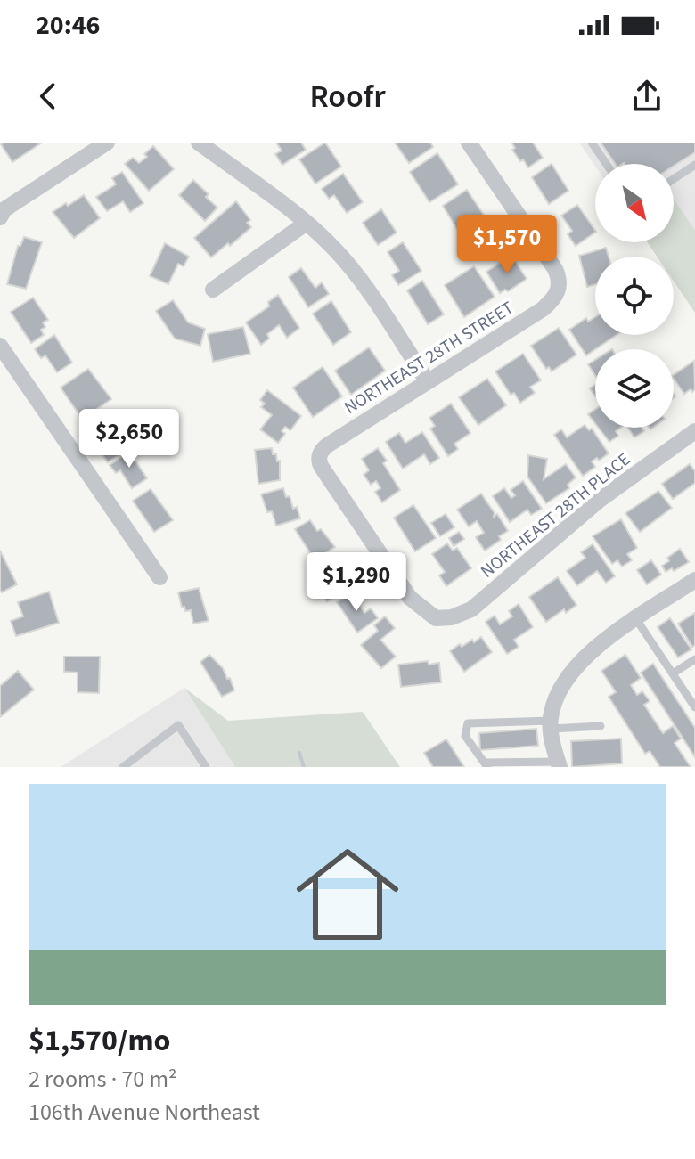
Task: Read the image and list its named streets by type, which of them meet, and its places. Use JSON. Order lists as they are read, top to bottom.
{
  "streets": {
    "street": ["NORTHEAST 28TH STREET", "NORTHEAST 28TH PLACE"]
  },
  "crossings": [
    ["NORTHEAST 28TH STREET", "NORTHEAST 28TH PLACE"]
  ],
  "north": "bottom right",
  "page": {
    "status": "20:46",
    "header": "Roofr",
    "price": ["$1,570", "$2,650", "$1,290"],
    "list": [
      {
        "name": "$1,570/mo",
        "note": "2 rooms · 70 m² · 106th Avenue Northeast"
      }
    ]
  }
}
